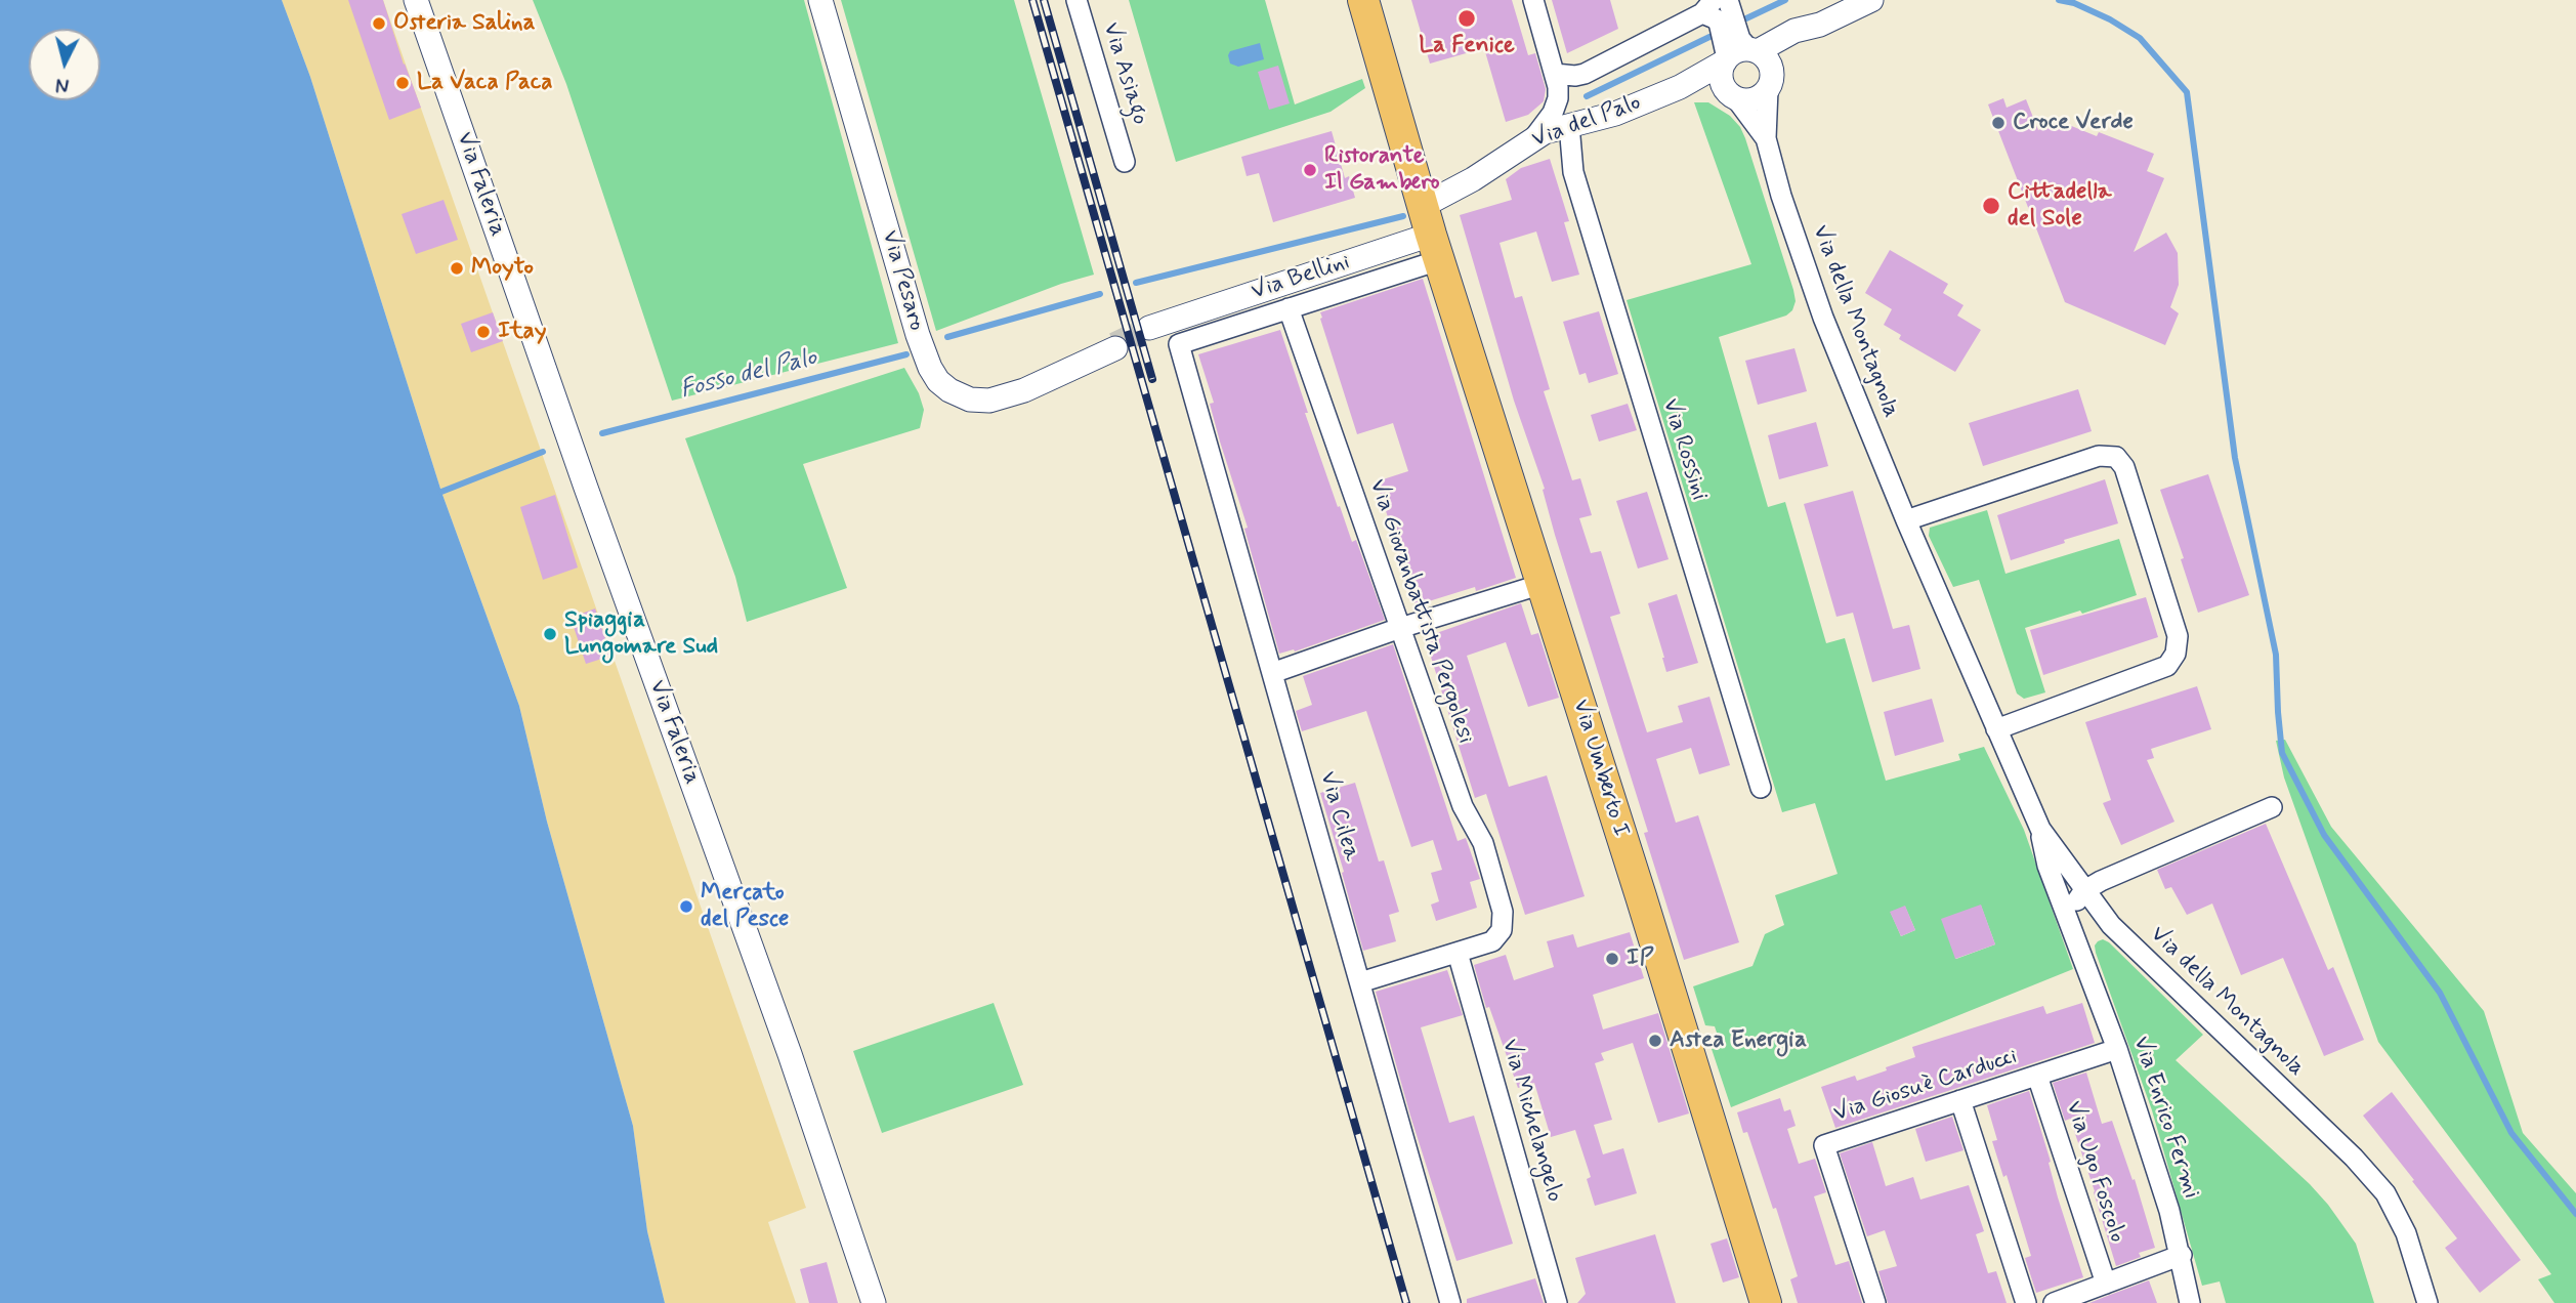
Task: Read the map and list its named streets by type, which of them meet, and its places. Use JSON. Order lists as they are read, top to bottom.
{
  "streets": {
    "main road": ["Via Umberto I"],
    "street": [
      "Via Asiago",
      "Via del Palo",
      "Via Faleria",
      "Via Bellini",
      "Via Pesaro",
      "Via della Montagnola",
      "Via Rossini",
      "Via Giovanbattista Pergolesi",
      "Via Cilea",
      "Via Giosuè Carducci",
      "Via Enrico Fermi",
      "Via Michelangelo",
      "Via Ugo Foscolo"
    ]
  },
  "crossings": [
    ["Via del Palo", "Via della Montagnola"],
    ["Via del Palo", "Via Rossini"],
    ["Via del Palo", "Via Umberto I"],
    ["Via Bellini", "Via Giovanbattista Pergolesi"],
    ["Via Bellini", "Via Umberto I"],
    ["Via Bellini", "Via Cilea"],
    ["Via della Montagnola", "Via Enrico Fermi"],
    ["Via Giovanbattista Pergolesi", "Via Michelangelo"],
    ["Via Giosuè Carducci", "Via Enrico Fermi"],
    ["Via Giosuè Carducci", "Via Ugo Foscolo"]
  ],
  "water": ["Fosso del Palo"],
  "places": [
    "La Fenice",
    "Osteria Salina",
    "La Vaca Paca",
    "Croce Verde",
    "Ristorante Il Gambero",
    "Cittadella del Sole",
    "Moyto",
    "Itay",
    "Spiaggia Lungomare Sud",
    "Mercato del Pesce",
    "IP",
    "Astea Energia"
  ],
  "north": "bottom"
}
